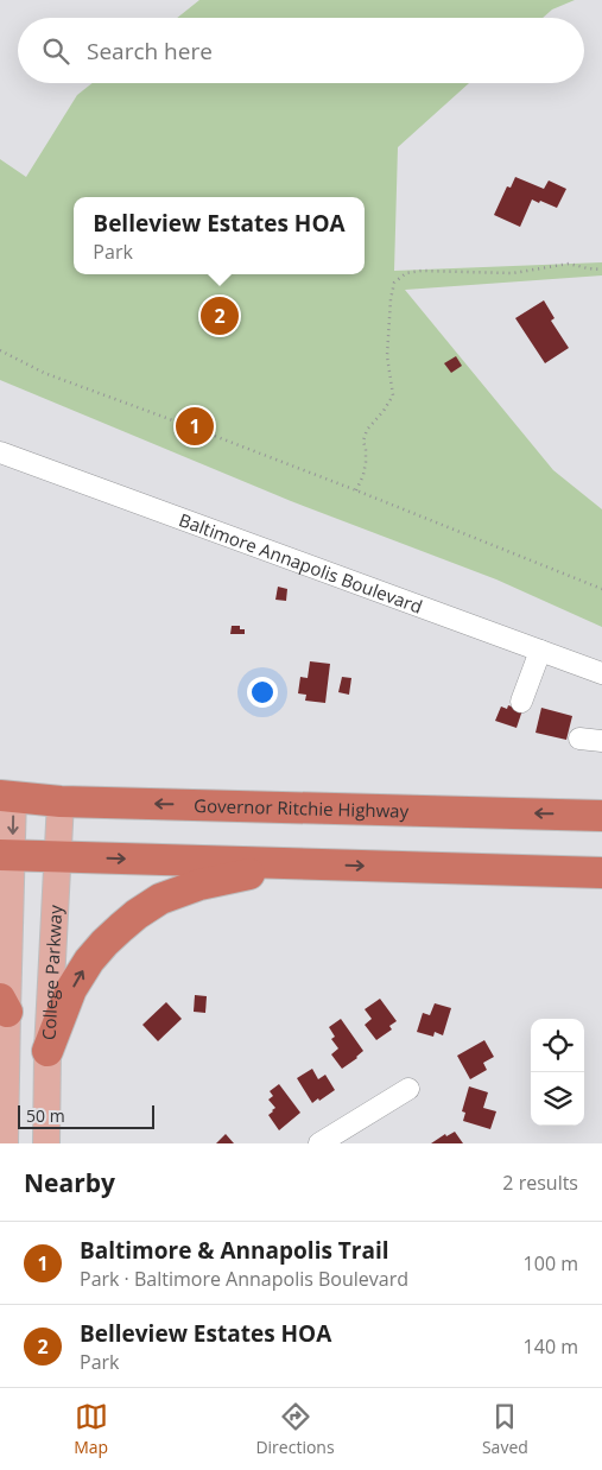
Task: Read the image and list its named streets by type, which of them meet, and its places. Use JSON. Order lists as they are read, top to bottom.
{
  "streets": {
    "highway": ["Governor Ritchie Highway"],
    "main road": ["College Parkway"],
    "street": ["Baltimore Annapolis Boulevard"]
  },
  "crossings": [
    ["Governor Ritchie Highway", "College Parkway"]
  ],
  "scale_bar": "50 m",
  "page": {
    "search": "Search here",
    "popup": ["Belleview Estates HOA", "Park"],
    "pins": ["2", "1"],
    "scale": "50 m",
    "heading": ["Nearby", "2 results"],
    "list": [
      {
        "mark": "1",
        "name": "Baltimore & Annapolis Trail",
        "note": "Park · Baltimore Annapolis Boulevard",
        "value": "100 m"
      },
      {
        "mark": "2",
        "name": "Belleview Estates HOA",
        "note": "Park",
        "value": "140 m"
      }
    ],
    "nav": ["Map", "Directions", "Saved"]
  }
}
